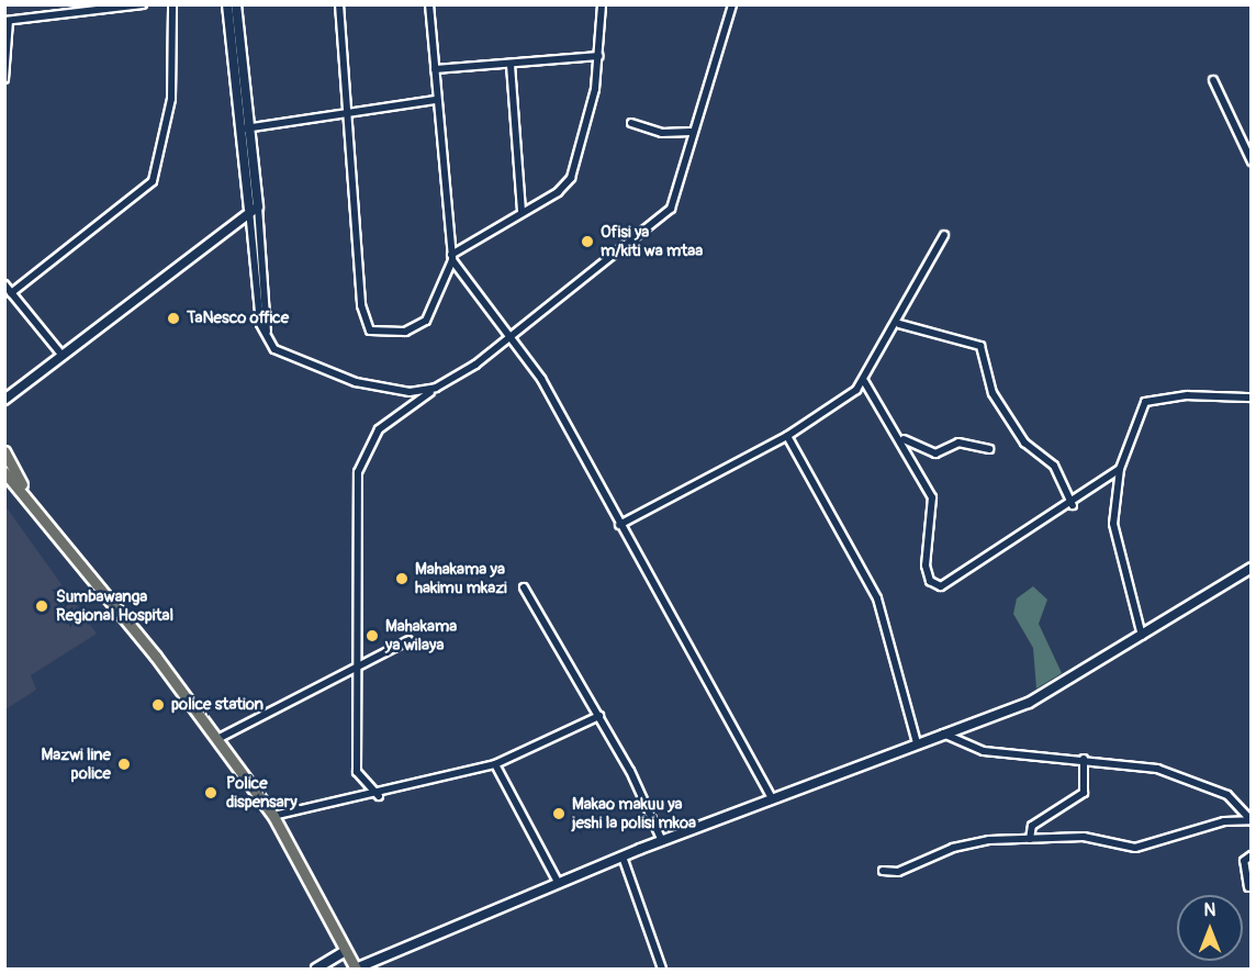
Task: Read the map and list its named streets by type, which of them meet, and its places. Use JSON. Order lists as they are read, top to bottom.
{
  "places": [
    "Ofisi ya m/kiti wa mtaa",
    "TaNesco office",
    "Mahakama ya hakimu mkazi",
    "Sumbawanga Regional Hospital",
    "Mahakama ya wilaya",
    "police station",
    "Mazwi line police",
    "Police dispensary",
    "Makao makuu ya jeshi la polisi mkoa"
  ],
  "north": "top"
}
